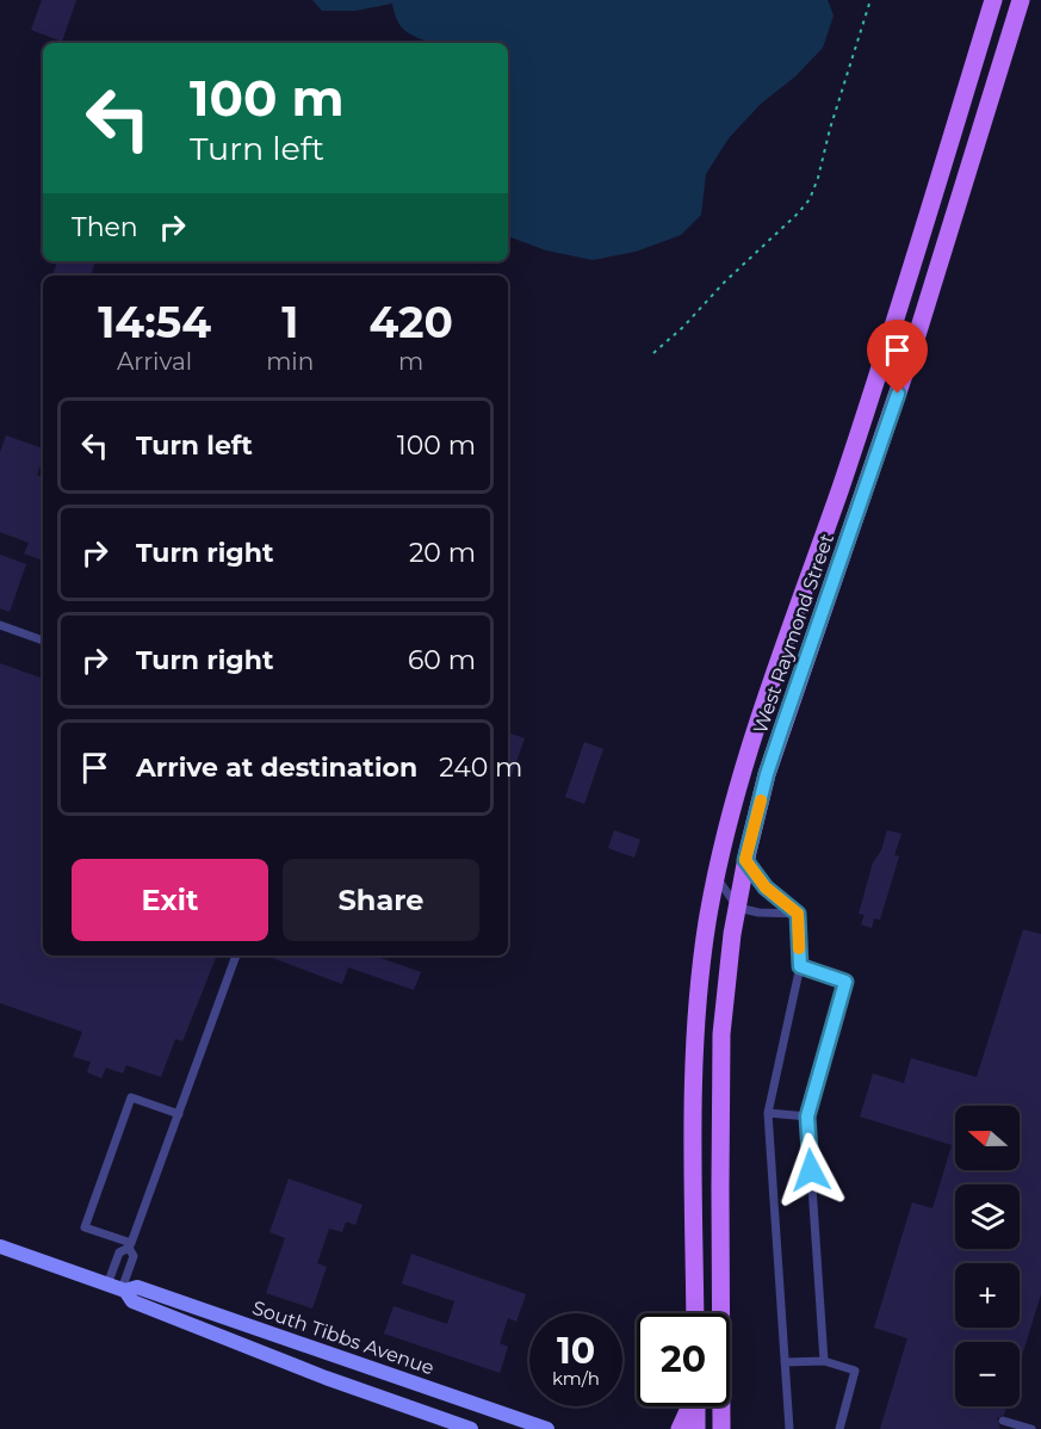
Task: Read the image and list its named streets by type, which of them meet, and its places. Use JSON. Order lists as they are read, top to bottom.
{
  "streets": {
    "main road": ["West Raymond Street", "South Tibbs Avenue"]
  },
  "north": "left",
  "page": {
    "turn": ["100 m", "Turn left"],
    "then": "Then",
    "eta": [
      "14:54",
      "Arrival",
      "1",
      "min",
      "420",
      "m"
    ],
    "list": [
      {
        "name": "Turn left",
        "value": "100 m"
      },
      {
        "name": "Turn right",
        "value": "20 m"
      },
      {
        "name": "Turn right",
        "value": "60 m"
      },
      {
        "name": "Arrive at destination",
        "value": "240 m"
      }
    ],
    "buttons": ["Exit", "Share"],
    "map_buttons": ["+", "−"],
    "speed": "10 km/h",
    "limit": "20"
  }
}
